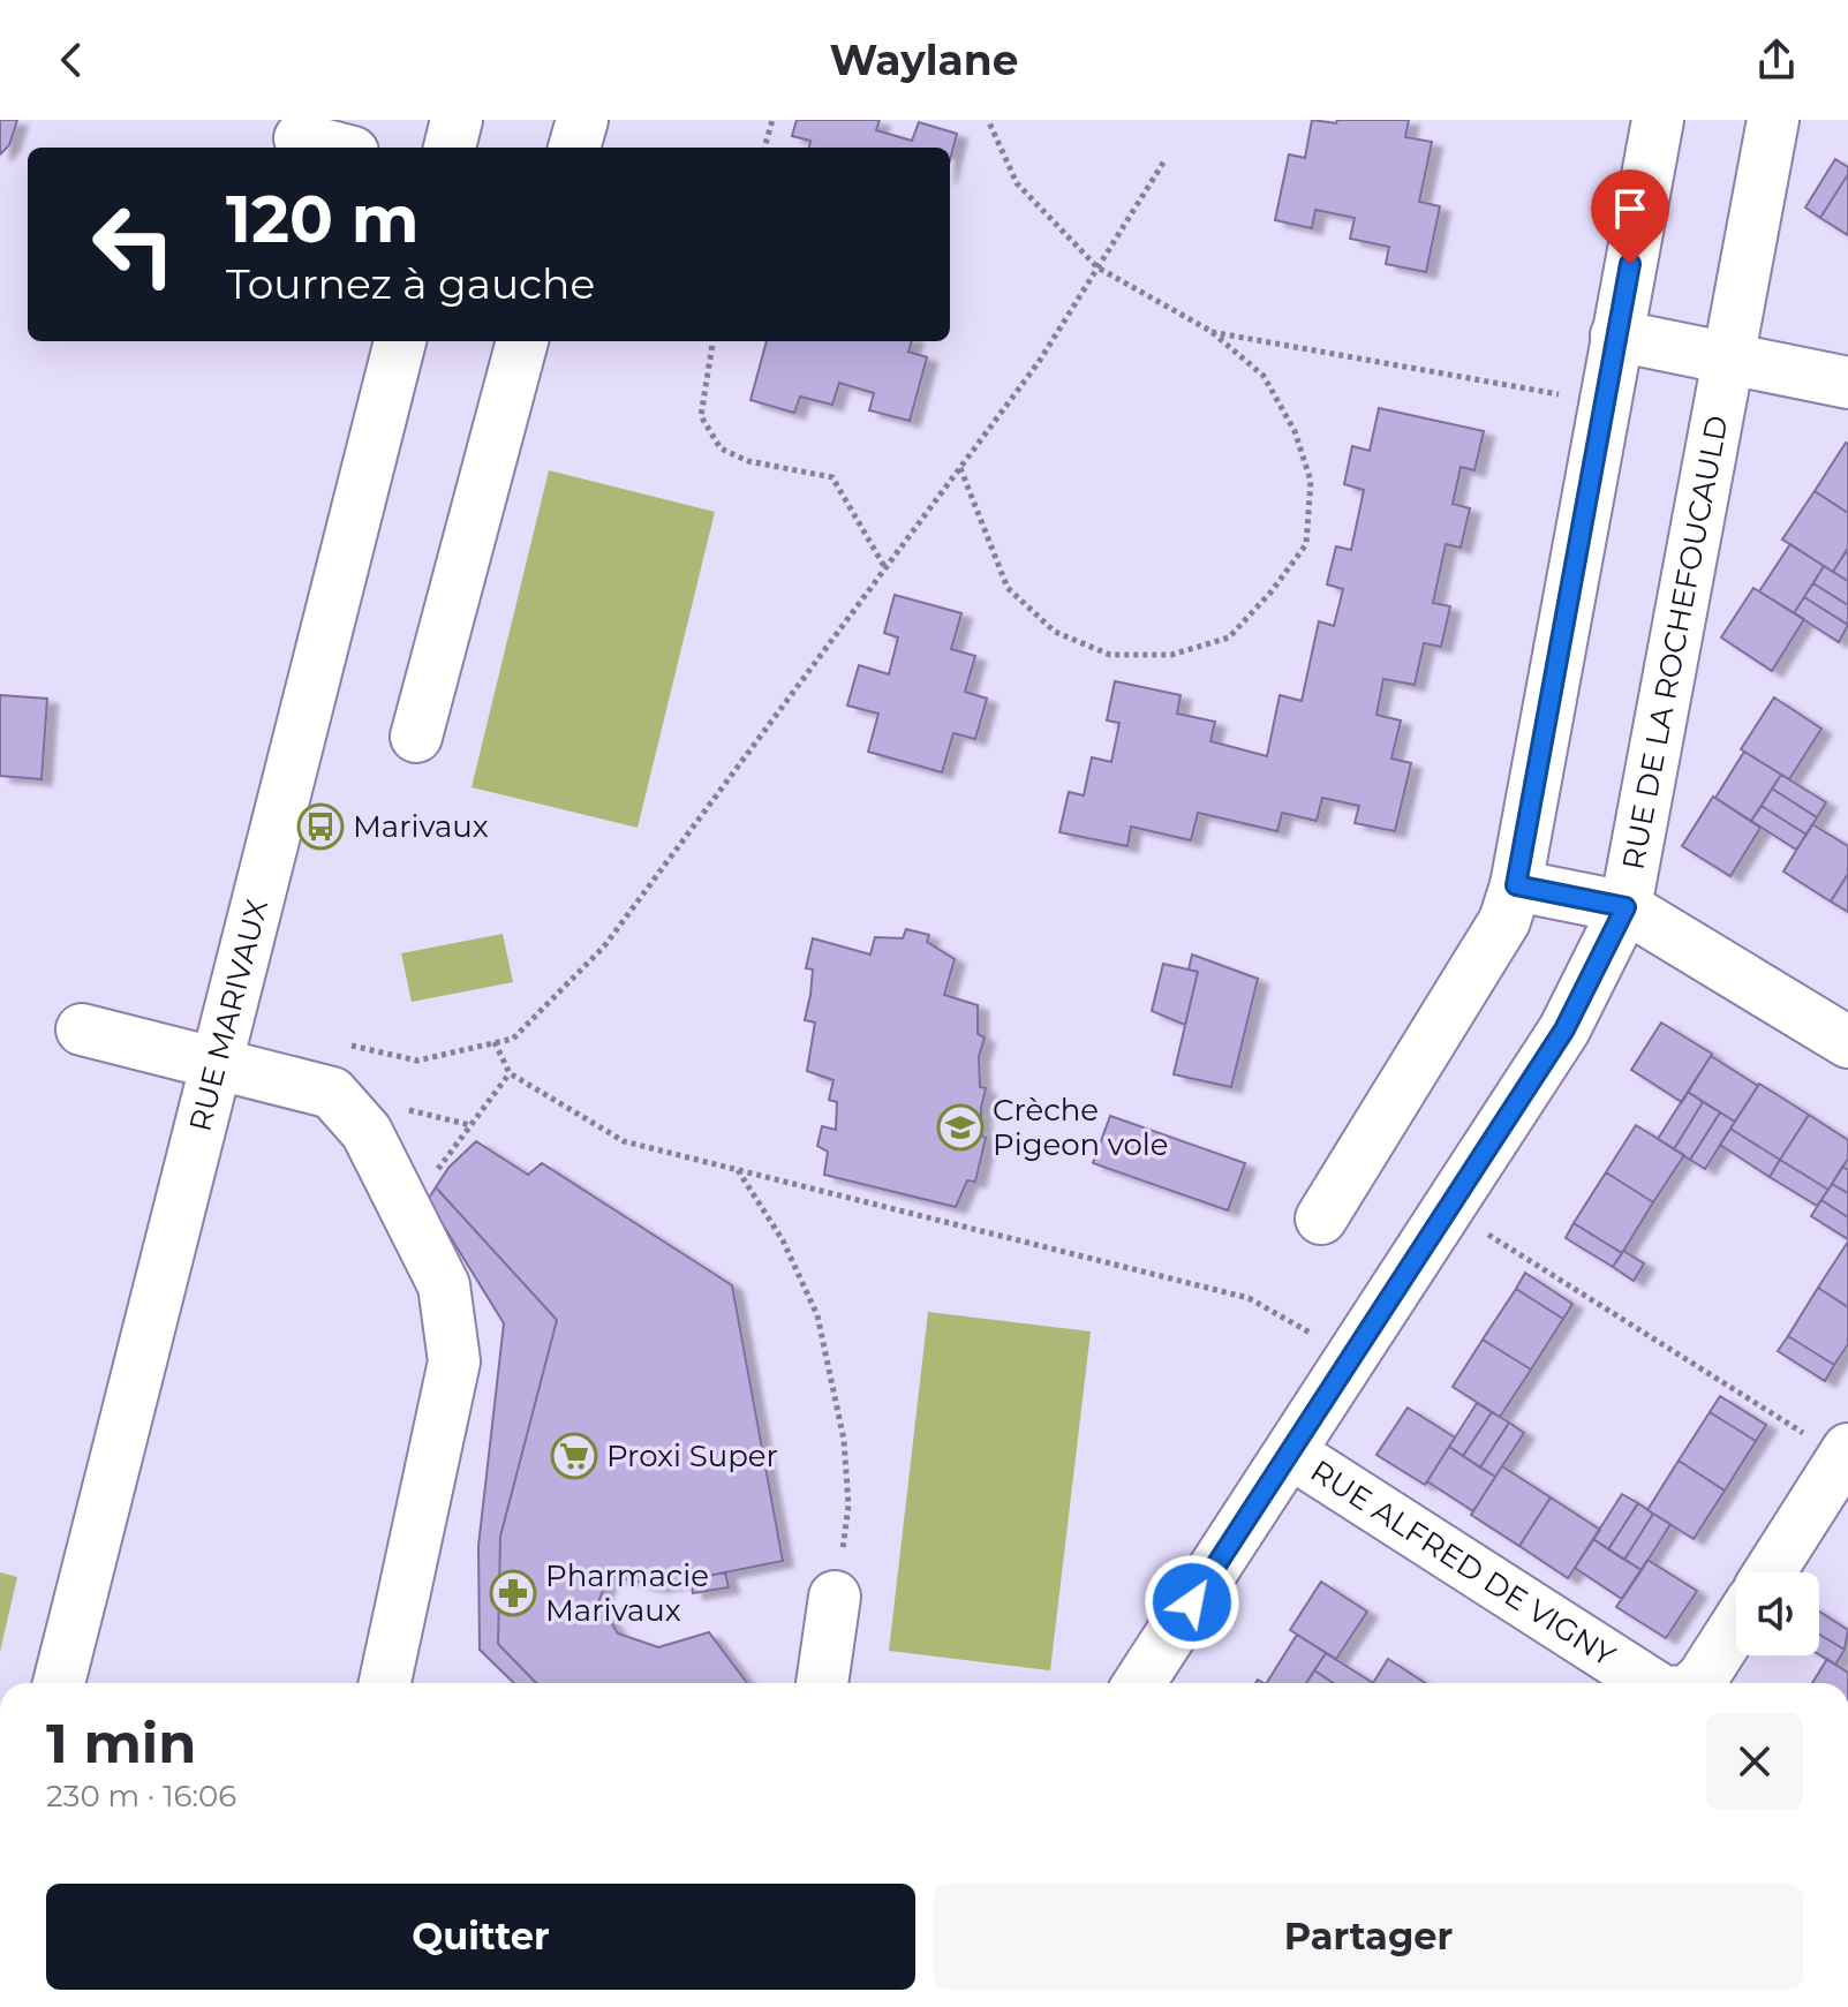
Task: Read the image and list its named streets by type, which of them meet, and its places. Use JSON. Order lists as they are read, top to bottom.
{
  "streets": {
    "street": ["RUE DE LA ROCHEFOUCAULD", "RUE MARIVAUX", "RUE ALFRED DE VIGNY"]
  },
  "crossings": [
    ["RUE DE LA ROCHEFOUCAULD", "RUE ALFRED DE VIGNY"]
  ],
  "places": {
    "bus stop": ["Marivaux"],
    "school or university": ["Crèche Pigeon vole"],
    "supermarket": ["Proxi Super"],
    "pharmacy": ["Pharmacie Marivaux"]
  },
  "page": {
    "header": "Waylane",
    "turn": ["120 m", "Tournez à gauche"],
    "heading": ["1 min", "230 m · 16:06"],
    "buttons": ["Quitter", "Partager"]
  }
}
